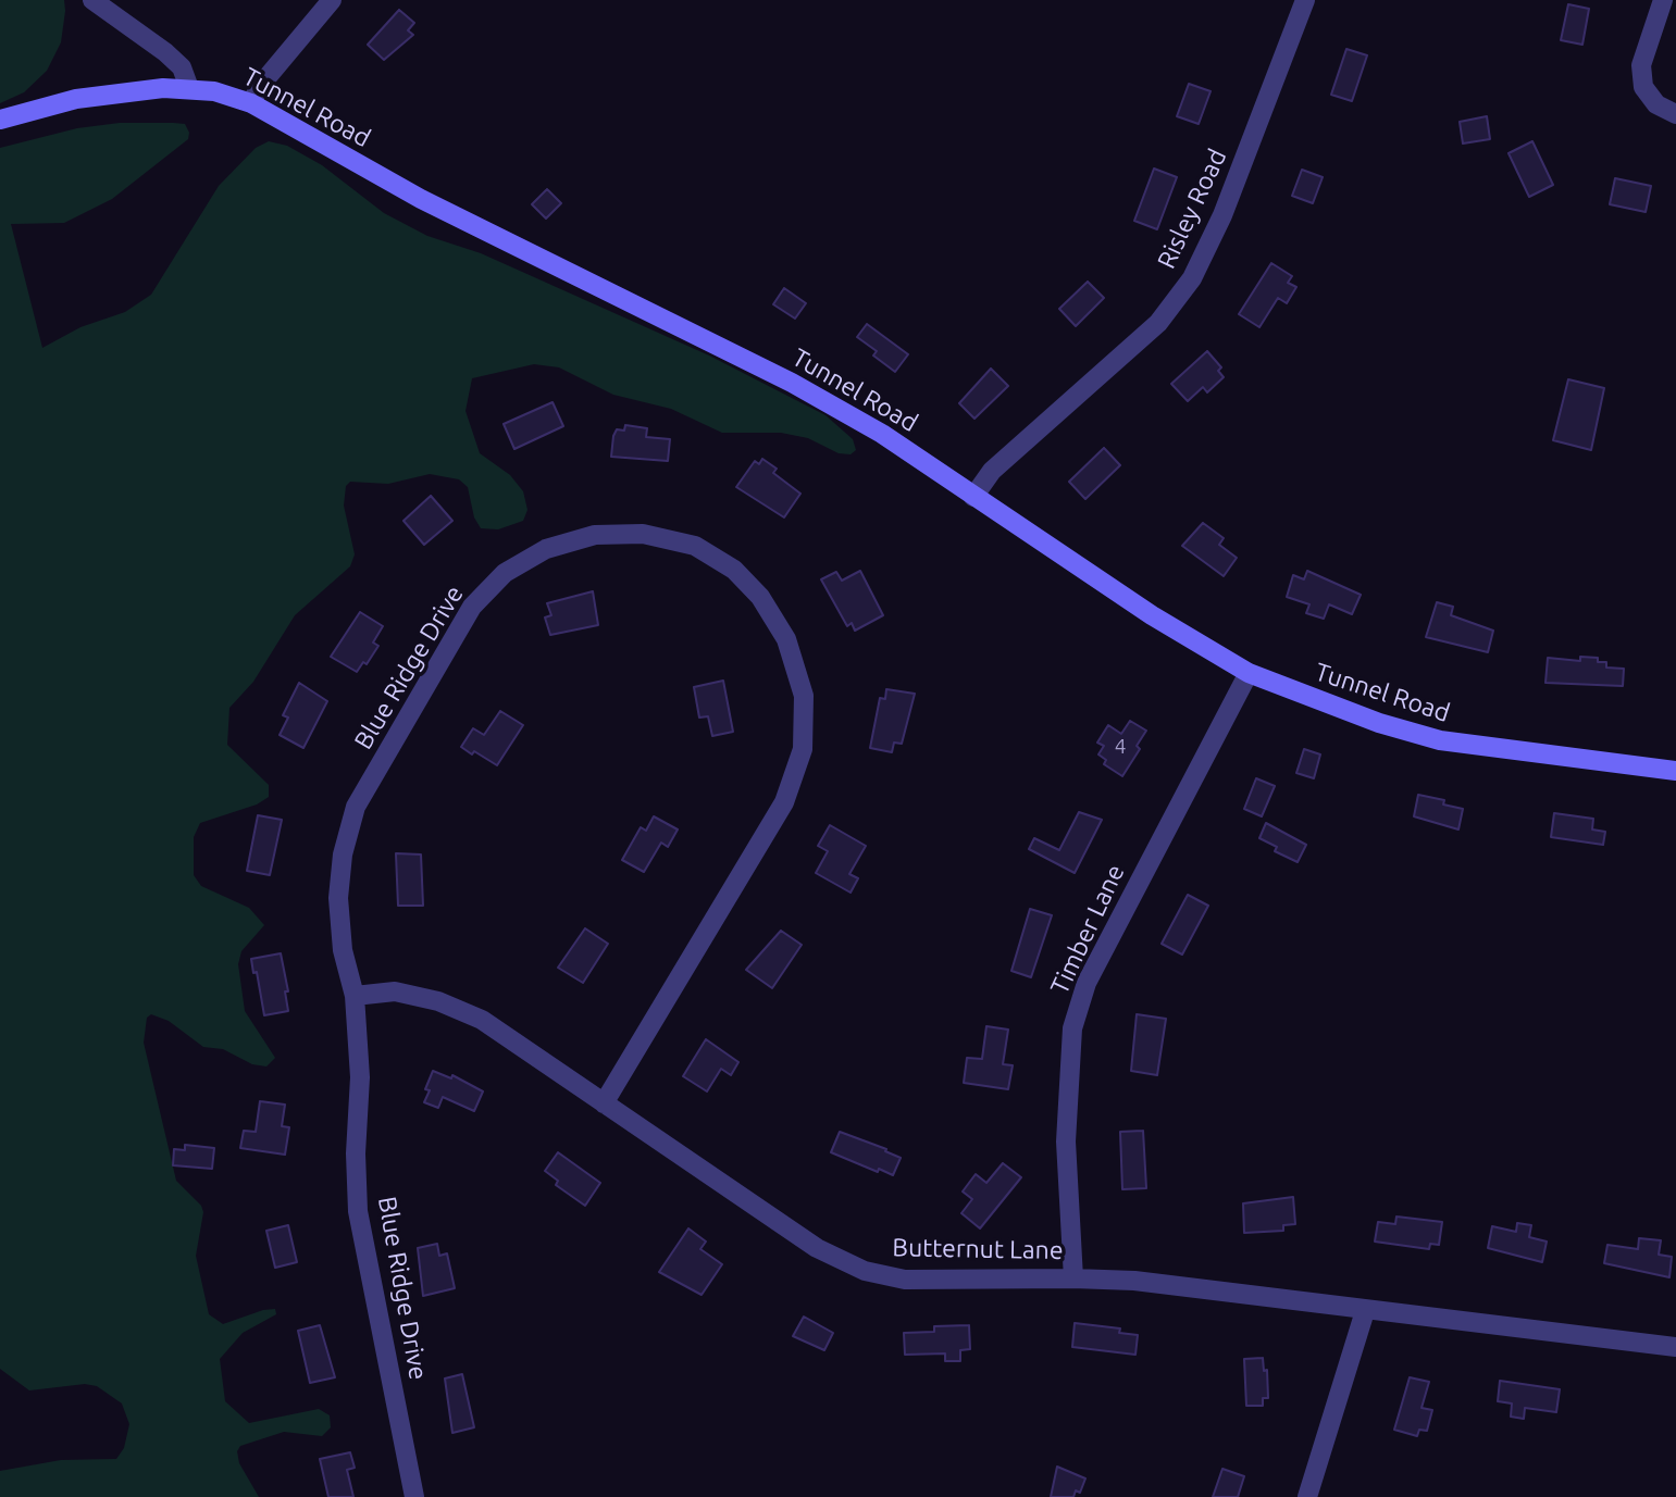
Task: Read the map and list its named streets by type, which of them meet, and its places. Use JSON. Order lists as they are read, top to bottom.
{
  "streets": {
    "main road": ["Tunnel Road"],
    "street": [
      "Risley Road",
      "Blue Ridge Drive",
      "Timber Lane",
      "Butternut Lane"
    ]
  },
  "crossings": [
    ["Tunnel Road", "Risley Road"],
    ["Tunnel Road", "Timber Lane"],
    ["Blue Ridge Drive", "Butternut Lane"],
    ["Timber Lane", "Butternut Lane"]
  ],
  "house_numbers": ["4"]
}
